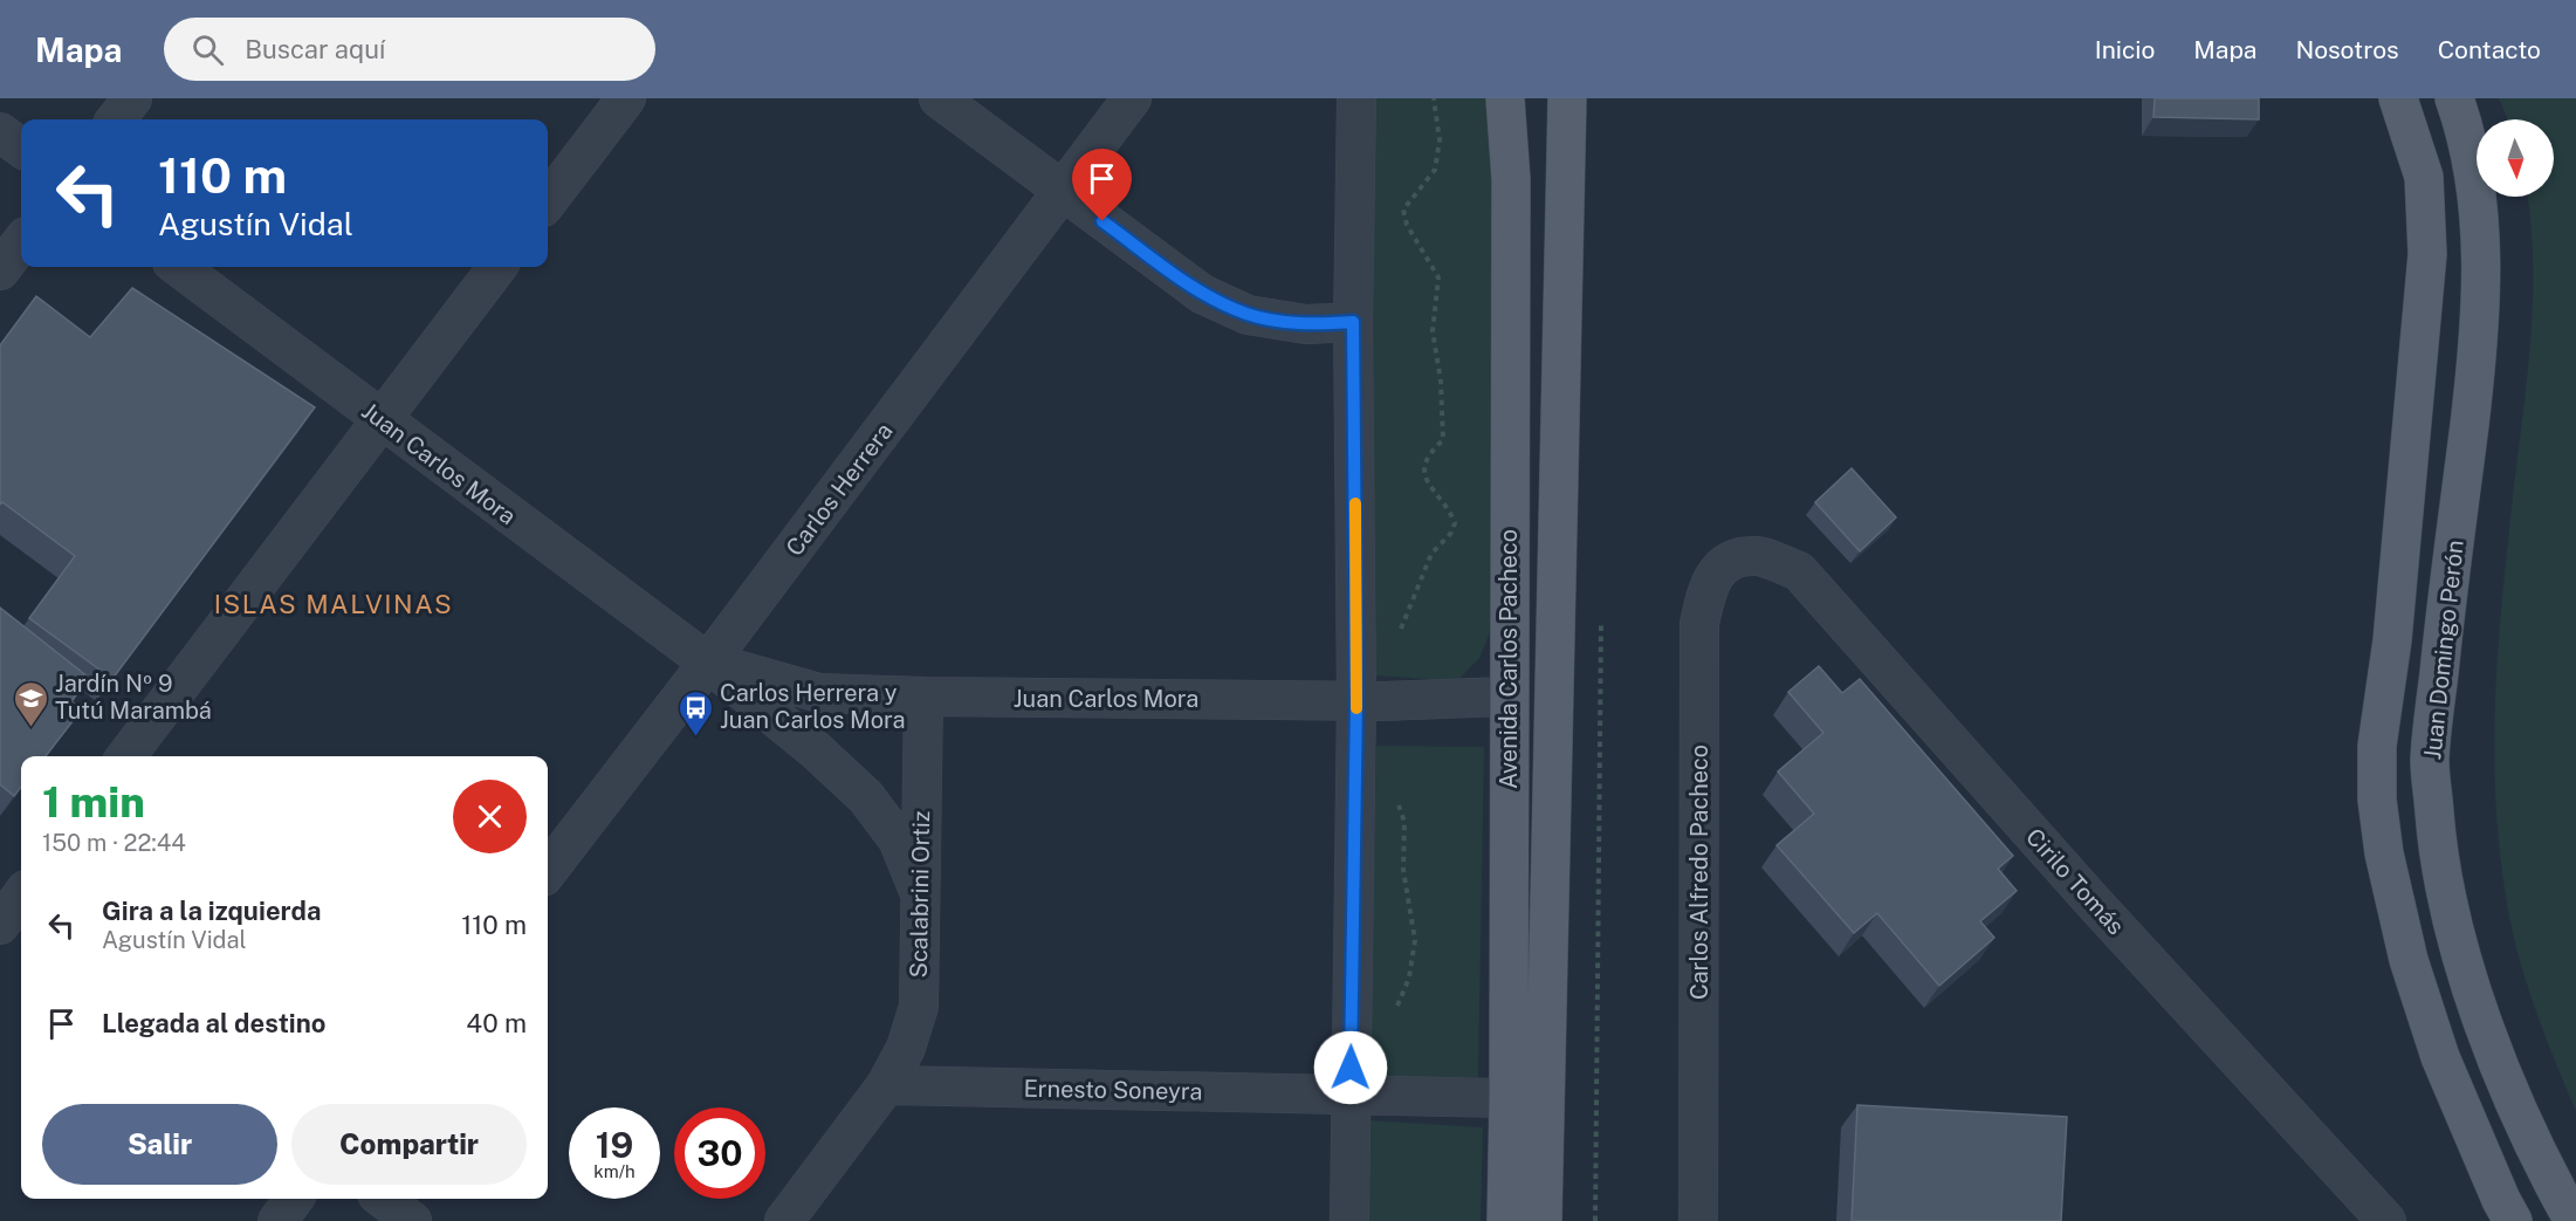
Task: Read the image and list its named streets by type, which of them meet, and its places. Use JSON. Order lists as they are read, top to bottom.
{
  "streets": {
    "main road": ["Juan Domingo Perón", "Avenida Carlos Pacheco"],
    "street": [
      "Juan Carlos Mora",
      "Carlos Herrera",
      "Carlos Alfredo Pacheco",
      "Cirilo Tomás",
      "Scalabrini Ortiz",
      "Ernesto Soneyra"
    ]
  },
  "crossings": [
    ["Juan Carlos Mora", "Carlos Herrera"],
    ["Juan Carlos Mora", "Avenida Carlos Pacheco"],
    ["Juan Carlos Mora", "Scalabrini Ortiz"],
    ["Avenida Carlos Pacheco", "Ernesto Soneyra"],
    ["Carlos Alfredo Pacheco", "Cirilo Tomás"],
    ["Scalabrini Ortiz", "Ernesto Soneyra"]
  ],
  "districts": ["ISLAS MALVINAS"],
  "places": {
    "school or university": ["Jardín Nº 9 Tutú Marambá"],
    "bus stop": ["Carlos Herrera y Juan Carlos Mora"]
  },
  "north": "bottom",
  "page": {
    "header": "Mapa",
    "search": "Buscar aquí",
    "nav": [
      "Inicio",
      "Mapa",
      "Nosotros",
      "Contacto"
    ],
    "turn": ["110 m", "Agustín Vidal"],
    "heading": ["1 min", "150 m · 22:44"],
    "list": [
      {
        "name": "Gira a la izquierda",
        "note": "Agustín Vidal",
        "value": "110 m"
      },
      {
        "name": "Llegada al destino",
        "value": "40 m"
      }
    ],
    "buttons": ["Salir", "Compartir"],
    "speed": "19 km/h",
    "limit": "30"
  }
}
